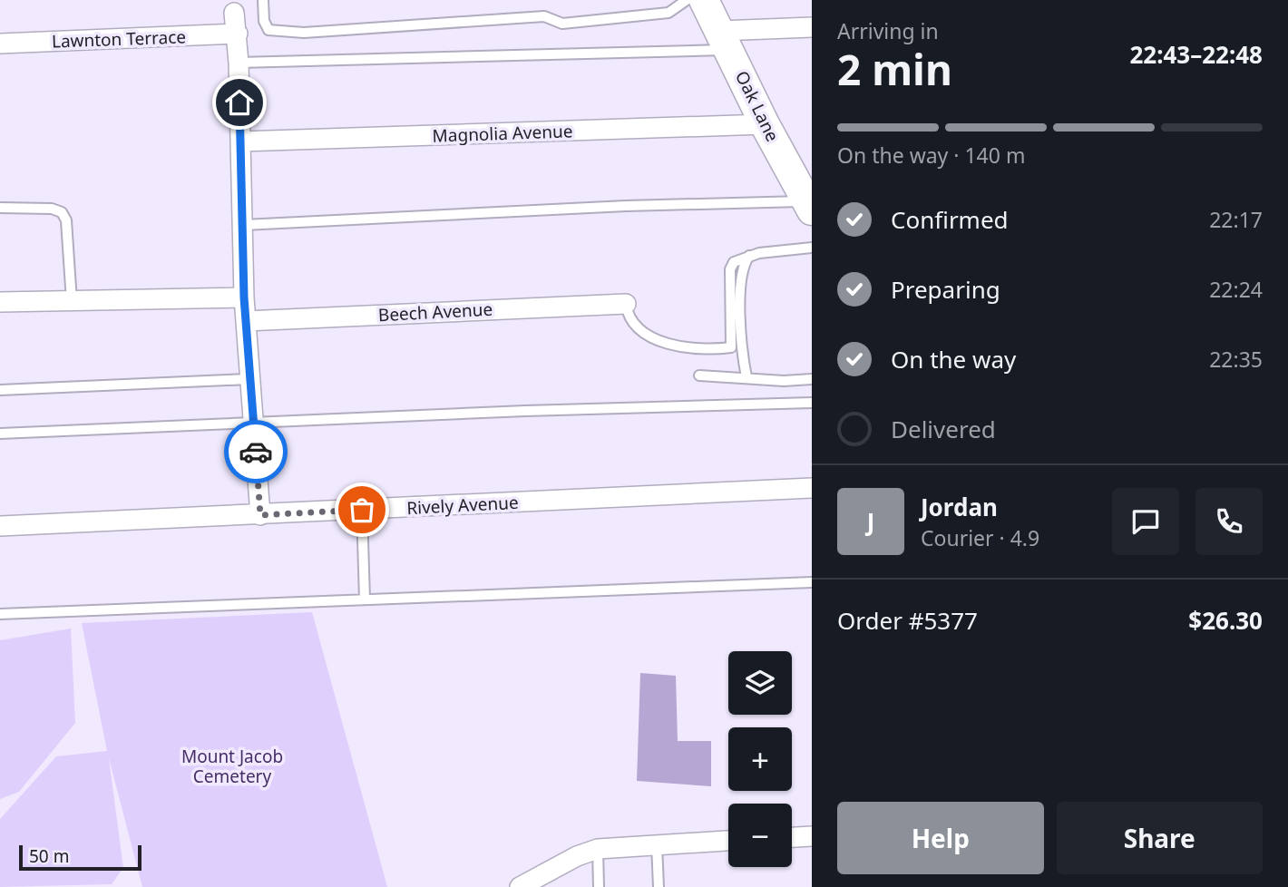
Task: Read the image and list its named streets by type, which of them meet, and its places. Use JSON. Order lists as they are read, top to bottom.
{
  "streets": {
    "main road": ["Oak Lane"],
    "street": [
      "Lawnton Terrace",
      "Magnolia Avenue",
      "Beech Avenue",
      "Rively Avenue"
    ]
  },
  "crossings": [
    ["Oak Lane", "Magnolia Avenue"]
  ],
  "parks": ["Mount Jacob Cemetery"],
  "scale_bar": "50 m",
  "page": {
    "heading": ["2 min", "Arriving in", "22:43–22:48"],
    "panel": [
      "Jordan",
      "Courier · 4.9",
      "Order #5377",
      "$26.30"
    ],
    "bar": "On the way · 140 m",
    "list": [
      ["Confirmed", "22:17"],
      ["Preparing", "22:24"],
      ["On the way", "22:35"],
      "Delivered"
    ],
    "round": "J",
    "map_buttons": ["+", "−"],
    "buttons": ["Help", "Share"],
    "scale": "50 m"
  }
}
